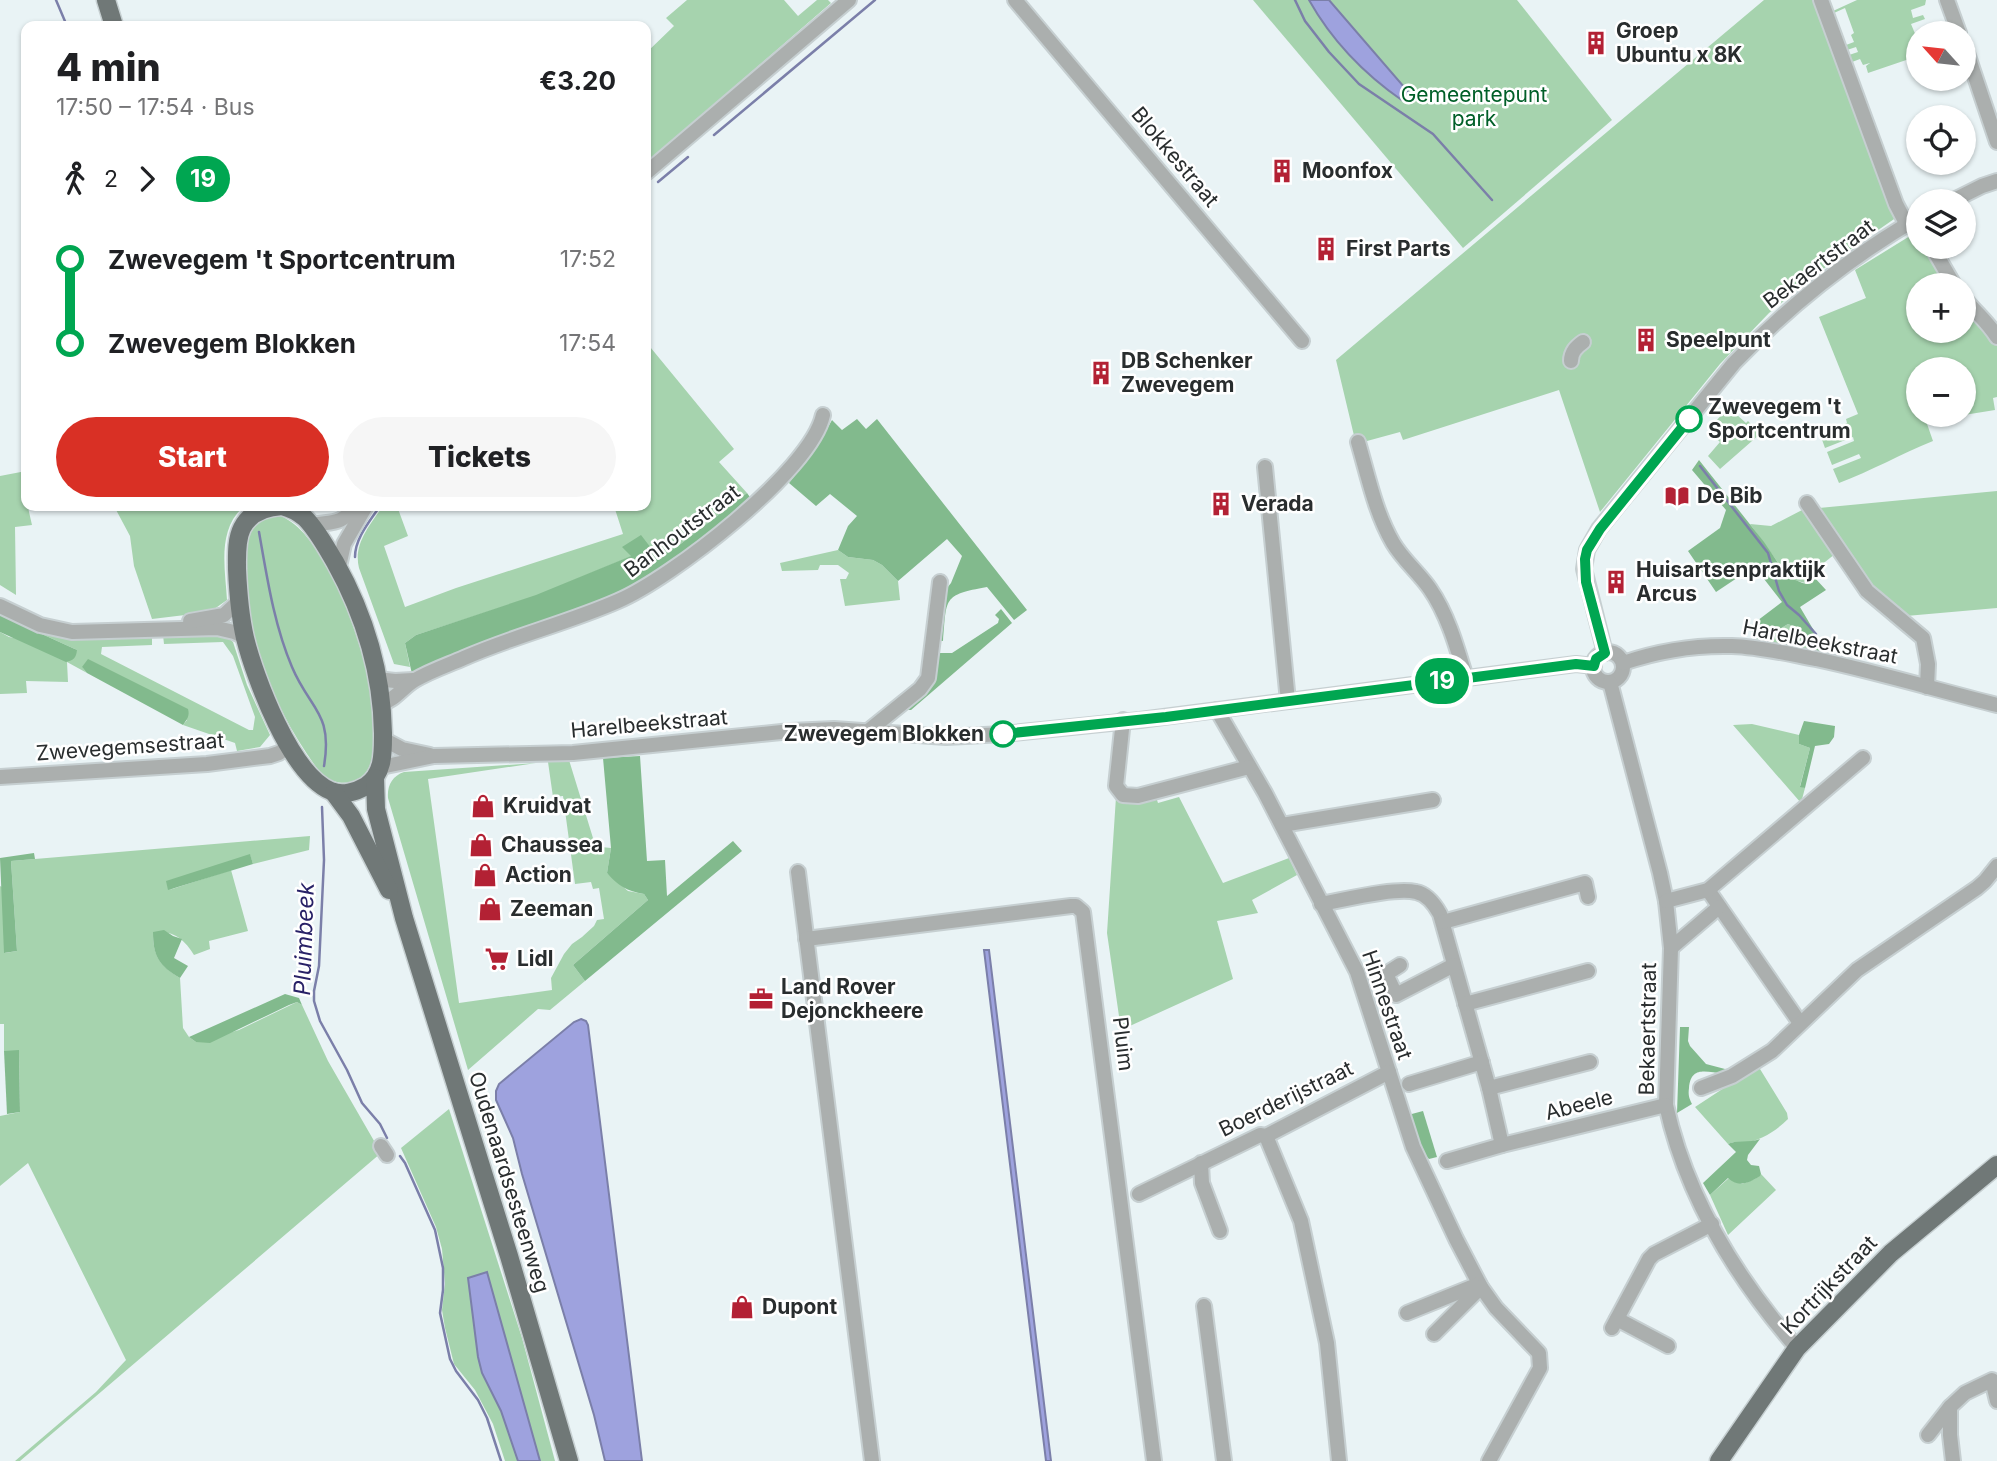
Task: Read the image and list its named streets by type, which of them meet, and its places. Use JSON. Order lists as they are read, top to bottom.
{
  "streets": {
    "main road": ["Oudenaardsesteenweg", "Kortrijkstraat"],
    "street": [
      "Blokkestraat",
      "Bekaertstraat",
      "Banhoutstraat",
      "Harelbeekstraat",
      "Zwevegemsestraat",
      "Hinnestraat",
      "Pluim",
      "Boerderijstraat",
      "Abeele"
    ]
  },
  "crossings": [
    ["Bekaertstraat", "Harelbeekstraat"],
    ["Bekaertstraat", "Abeele"],
    ["Bekaertstraat", "Kortrijkstraat"],
    ["Banhoutstraat", "Oudenaardsesteenweg"],
    ["Harelbeekstraat", "Hinnestraat"],
    ["Harelbeekstraat", "Oudenaardsesteenweg"],
    ["Zwevegemsestraat", "Oudenaardsesteenweg"],
    ["Hinnestraat", "Boerderijstraat"]
  ],
  "water": ["Pluimbeek"],
  "parks": ["Gemeentepunt park"],
  "places": {
    "building": [
      "Groep Ubuntu x 8K",
      "Moonfox",
      "First Parts",
      "Speelpunt",
      "DB Schenker Zwevegem",
      "Verada",
      "Huisartsenpraktijk Arcus"
    ],
    "other": ["Zwevegem 't Sportcentrum", "Zwevegem Blokken"],
    "library": ["De Bib"],
    "shop": [
      "Kruidvat",
      "Chaussea",
      "Action",
      "Zeeman",
      "Dupont"
    ],
    "supermarket": ["Lidl"],
    "office": ["Land Rover Dejonckheere"]
  },
  "lines": ["bus line 19"],
  "north": "top left",
  "page": {
    "on_map": "19",
    "map_buttons": ["+", "−"],
    "heading": ["4 min", "17:50 – 17:54 · Bus", "€3.20"],
    "legs": ["2", "19"],
    "list": [
      {
        "name": "Zwevegem 't Sportcentrum",
        "value": "17:52"
      },
      {
        "name": "Zwevegem Blokken",
        "value": "17:54"
      }
    ],
    "buttons": ["Start", "Tickets"]
  }
}
